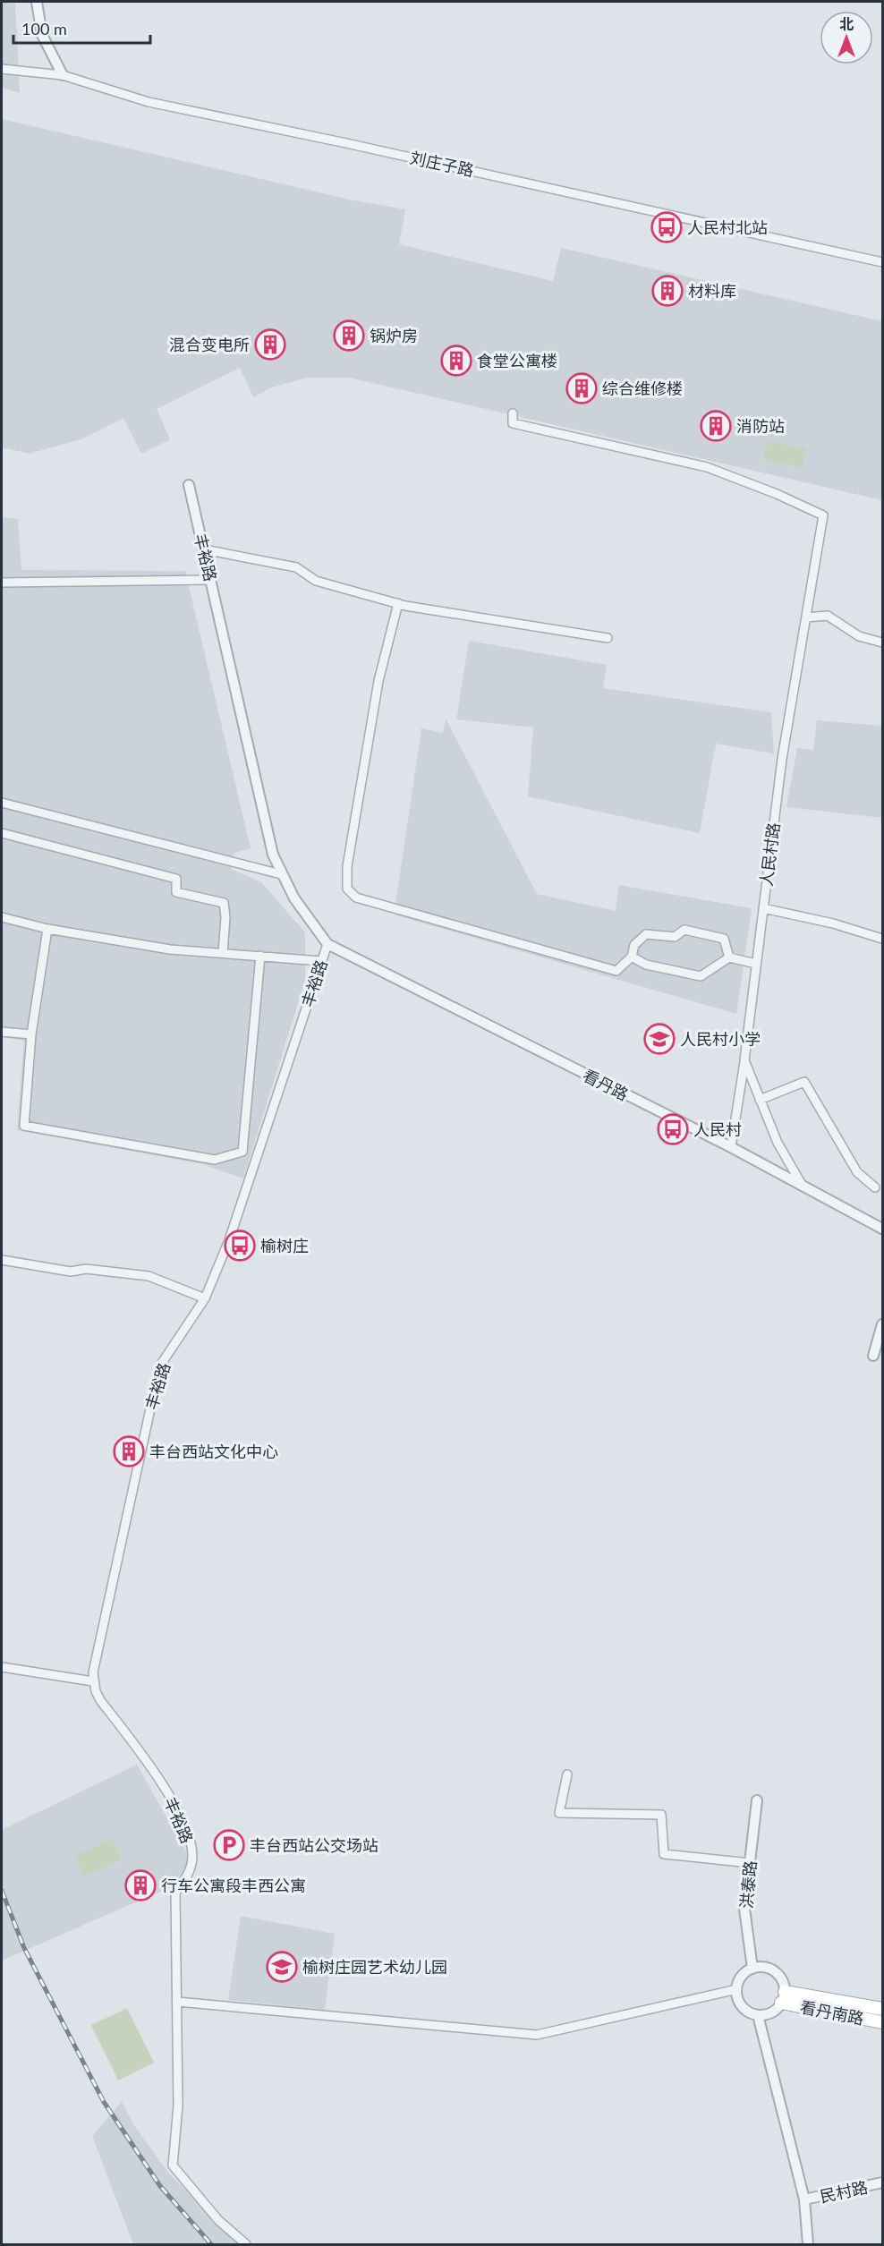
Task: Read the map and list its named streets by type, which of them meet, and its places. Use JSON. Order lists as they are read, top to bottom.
{
  "streets": {
    "main road": ["看丹南路"],
    "street": [
      "刘庄子路",
      "丰裕路",
      "人民村路",
      "看丹路",
      "洪泰路",
      "民村路"
    ]
  },
  "crossings": [
    ["丰裕路", "看丹路"],
    ["人民村路", "看丹路"],
    ["洪泰路", "看丹南路"]
  ],
  "places": {
    "bus stop": ["人民村北站", "人民村", "榆树庄"],
    "building": [
      "材料库",
      "锅炉房",
      "混合变电所",
      "食堂公寓楼",
      "综合维修楼",
      "消防站",
      "丰台西站文化中心",
      "行车公寓段丰西公寓"
    ],
    "school or university": ["人民村小学", "榆树庄园艺术幼儿园"],
    "parking": ["丰台西站公交场站"]
  },
  "scale_bar": "100 m",
  "north": "top"
}
